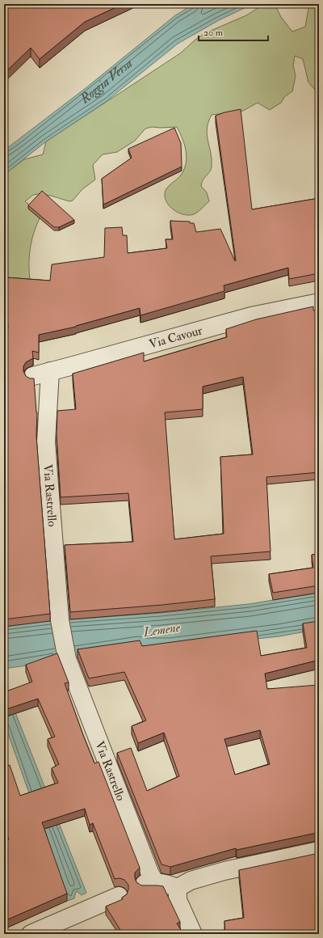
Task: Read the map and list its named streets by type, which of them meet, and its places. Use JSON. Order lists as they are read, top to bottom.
{
  "streets": {
    "street": ["Via Cavour", "Via Rastrello"]
  },
  "crossings": [
    ["Via Cavour", "Via Rastrello"]
  ],
  "water": ["Roggia Versa", "Lemene"],
  "scale_bar": "20 m"
}
